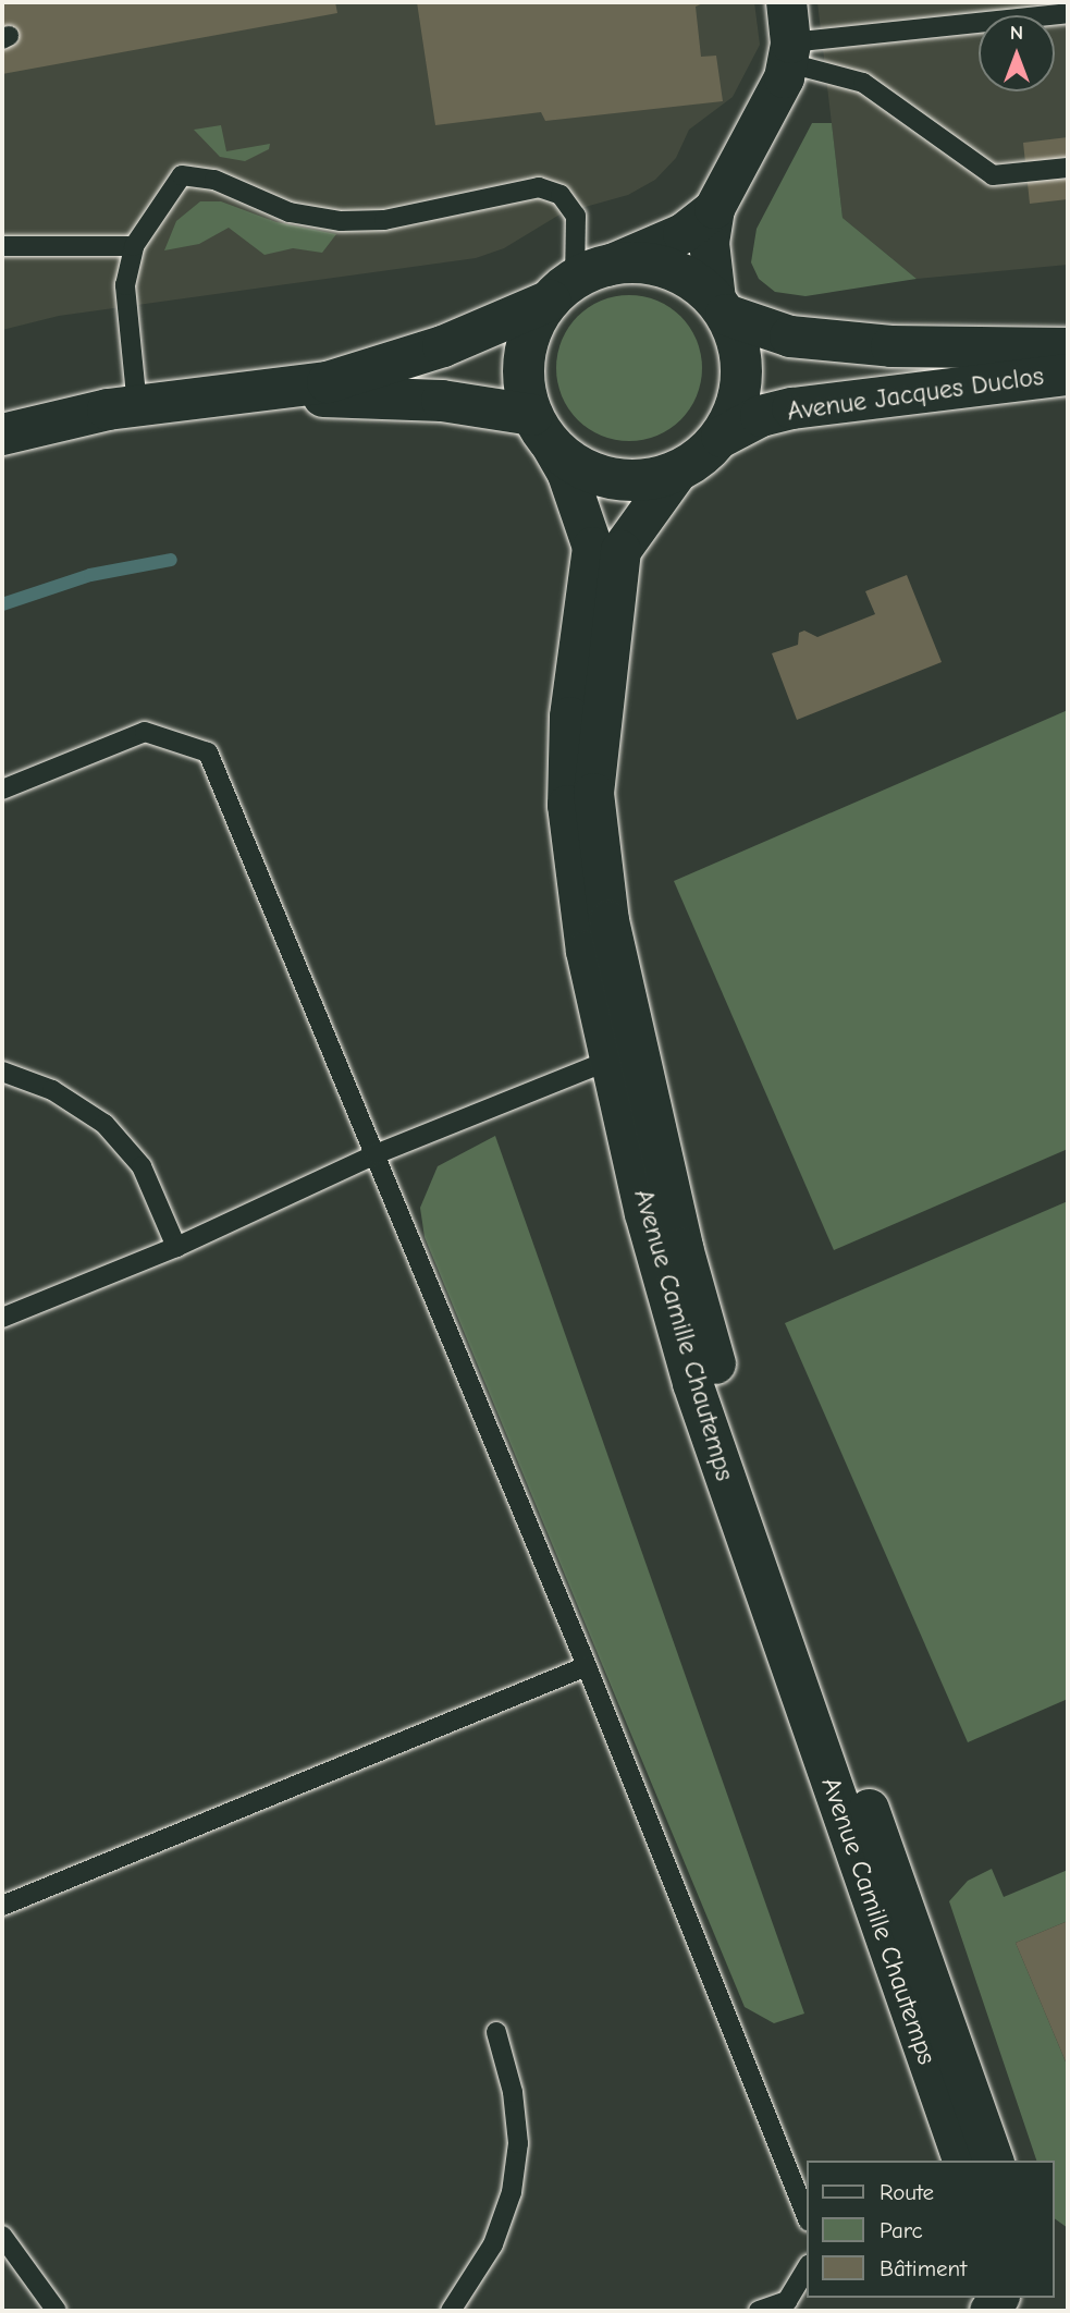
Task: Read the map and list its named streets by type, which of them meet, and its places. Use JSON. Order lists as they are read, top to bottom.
{
  "streets": {
    "main road": ["Avenue Jacques Duclos"],
    "street": ["Avenue Camille Chautemps"]
  },
  "crossings": [
    ["Avenue Jacques Duclos", "Avenue Camille Chautemps"]
  ],
  "legend": ["Route", "Parc", "Bâtiment"],
  "north": "top"
}
